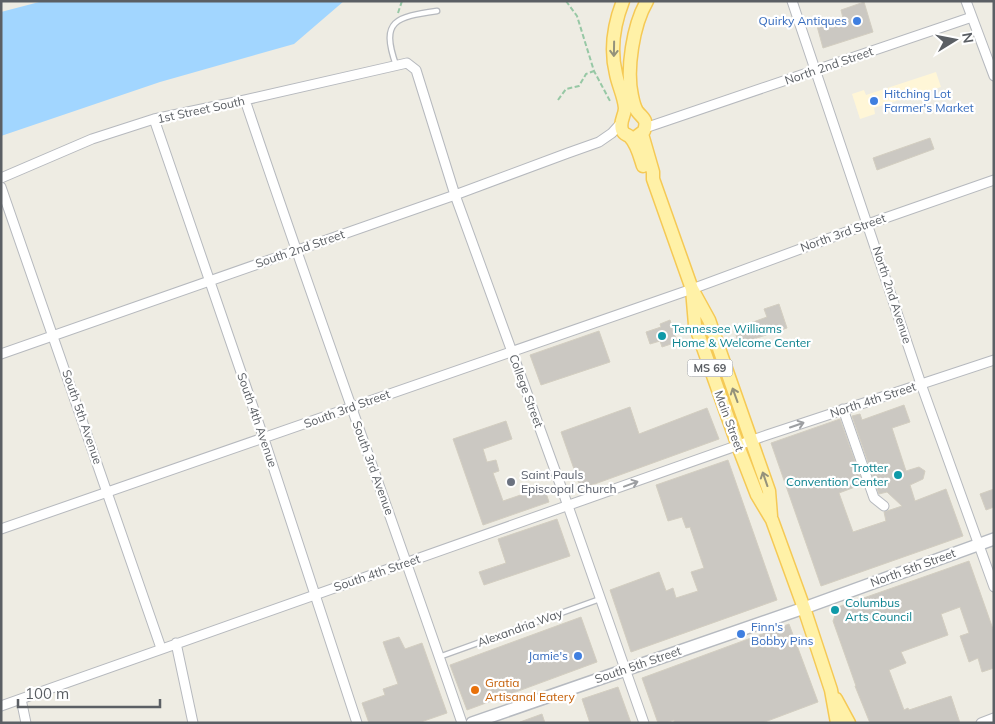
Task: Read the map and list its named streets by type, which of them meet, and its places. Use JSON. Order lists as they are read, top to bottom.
{
  "streets": {
    "main road": ["MS 69", "Main Street"],
    "street": [
      "North 2nd Street",
      "1st Street South",
      "North 3rd Street",
      "South 2nd Street",
      "North 2nd Avenue",
      "College Street",
      "North 4th Street",
      "South 3rd Street",
      "South 5th Avenue",
      "South 4th Avenue",
      "South 3rd Avenue",
      "North 5th Street",
      "South 4th Street",
      "South 5th Street"
    ],
    "lane": ["Alexandria Way"]
  },
  "crossings": [
    ["North 2nd Street", "South 2nd Street"],
    ["North 2nd Street", "North 2nd Avenue"],
    ["North 2nd Street", "Main Street"],
    ["1st Street South", "College Street"],
    ["1st Street South", "South 4th Avenue"],
    ["1st Street South", "South 3rd Avenue"],
    ["North 3rd Street", "North 2nd Avenue"],
    ["North 3rd Street", "South 3rd Street"],
    ["North 3rd Street", "Main Street"],
    ["South 2nd Street", "College Street"],
    ["South 2nd Street", "South 5th Avenue"],
    ["South 2nd Street", "South 4th Avenue"],
    ["South 2nd Street", "Main Street"],
    ["South 2nd Street", "South 3rd Avenue"],
    ["North 2nd Avenue", "North 4th Street"],
    ["North 2nd Avenue", "North 5th Street"],
    ["College Street", "South 3rd Street"],
    ["College Street", "South 4th Street"],
    ["College Street", "Alexandria Way"],
    ["College Street", "South 5th Street"],
    ["North 4th Street", "Main Street"],
    ["North 4th Street", "South 4th Street"],
    ["South 3rd Street", "South 5th Avenue"],
    ["South 3rd Street", "South 4th Avenue"],
    ["South 3rd Street", "Main Street"],
    ["South 3rd Street", "South 3rd Avenue"],
    ["South 5th Avenue", "South 4th Street"],
    ["South 4th Avenue", "South 4th Street"],
    ["Main Street", "North 5th Street"],
    ["Main Street", "South 4th Street"],
    ["Main Street", "South 5th Street"],
    ["South 3rd Avenue", "South 4th Street"],
    ["South 3rd Avenue", "Alexandria Way"],
    ["North 5th Street", "South 5th Street"]
  ],
  "one_way": ["North 4th Street"],
  "places": [
    "Quirky Antiques",
    "Hitching Lot Farmer's Market",
    "Tennessee Williams Home & Welcome Center",
    "Trotter Convention Center",
    "Saint Pauls Episcopal Church",
    "Columbus Arts Council",
    "Finn's Bobby Pins",
    "Jamie's",
    "Gratia Artisanal Eatery"
  ],
  "scale_bar": "100 m",
  "north": "right"
}
